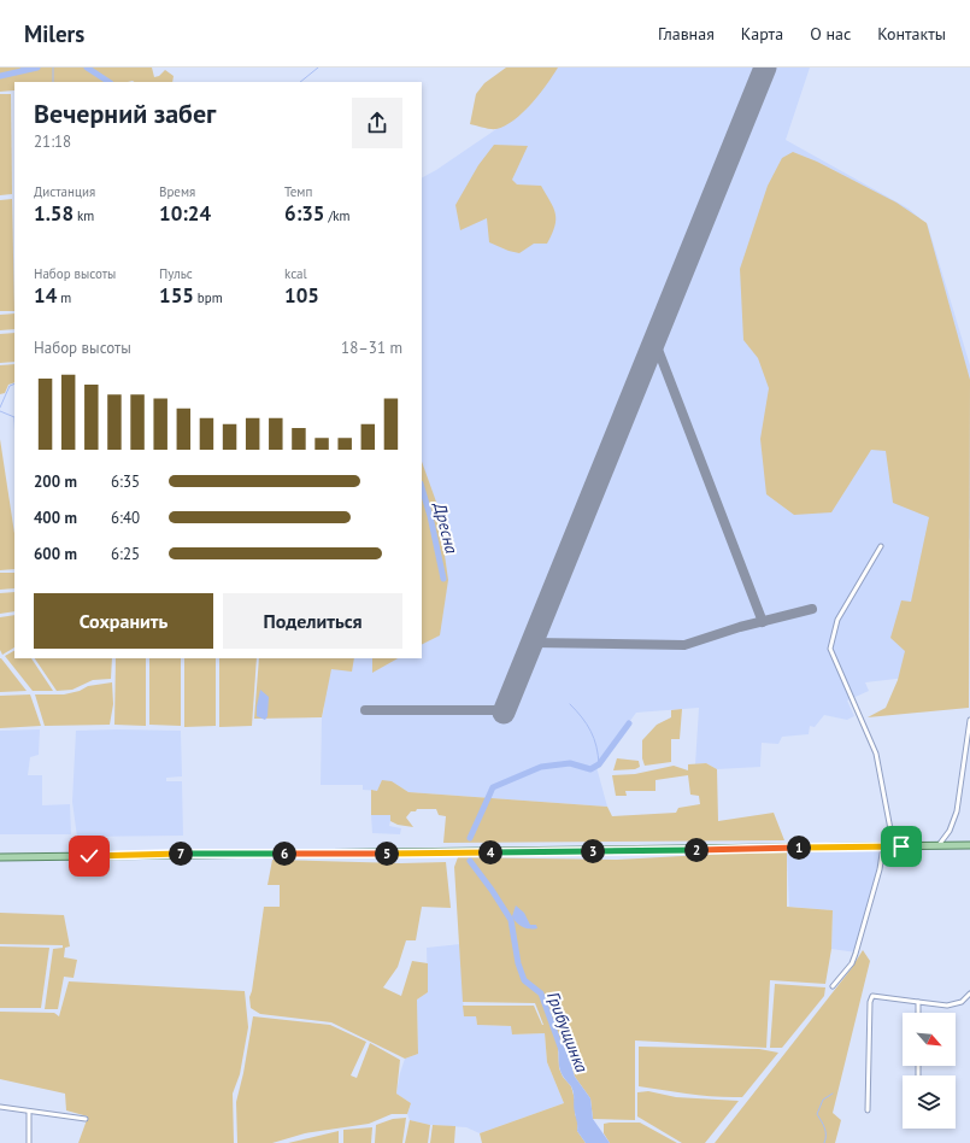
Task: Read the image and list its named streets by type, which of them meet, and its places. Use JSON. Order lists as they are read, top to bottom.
{
  "water": ["Дресна", "Грибущинка"],
  "north": "bottom right",
  "page": {
    "header": "Milers",
    "nav": [
      "Главная",
      "Карта",
      "О нас",
      "Контакты"
    ],
    "heading": ["Вечерний забег", "21:18"],
    "stats": [
      ["Дистанция", "1.58 km"],
      ["Время", "10:24"],
      ["Темп", "6:35 /km"],
      ["Набор высоты", "14 m"],
      ["Пульс", "155 bpm"],
      ["kcal", "105"]
    ],
    "chart": ["Набор высоты", "18–31 m"],
    "list": [
      {
        "name": "200 m",
        "note": "6:35"
      },
      {
        "name": "400 m",
        "note": "6:40"
      },
      {
        "name": "600 m",
        "note": "6:25"
      }
    ],
    "buttons": ["Сохранить", "Поделиться"],
    "pins": [
      "1",
      "2",
      "3",
      "4",
      "5",
      "6",
      "7"
    ]
  }
}
